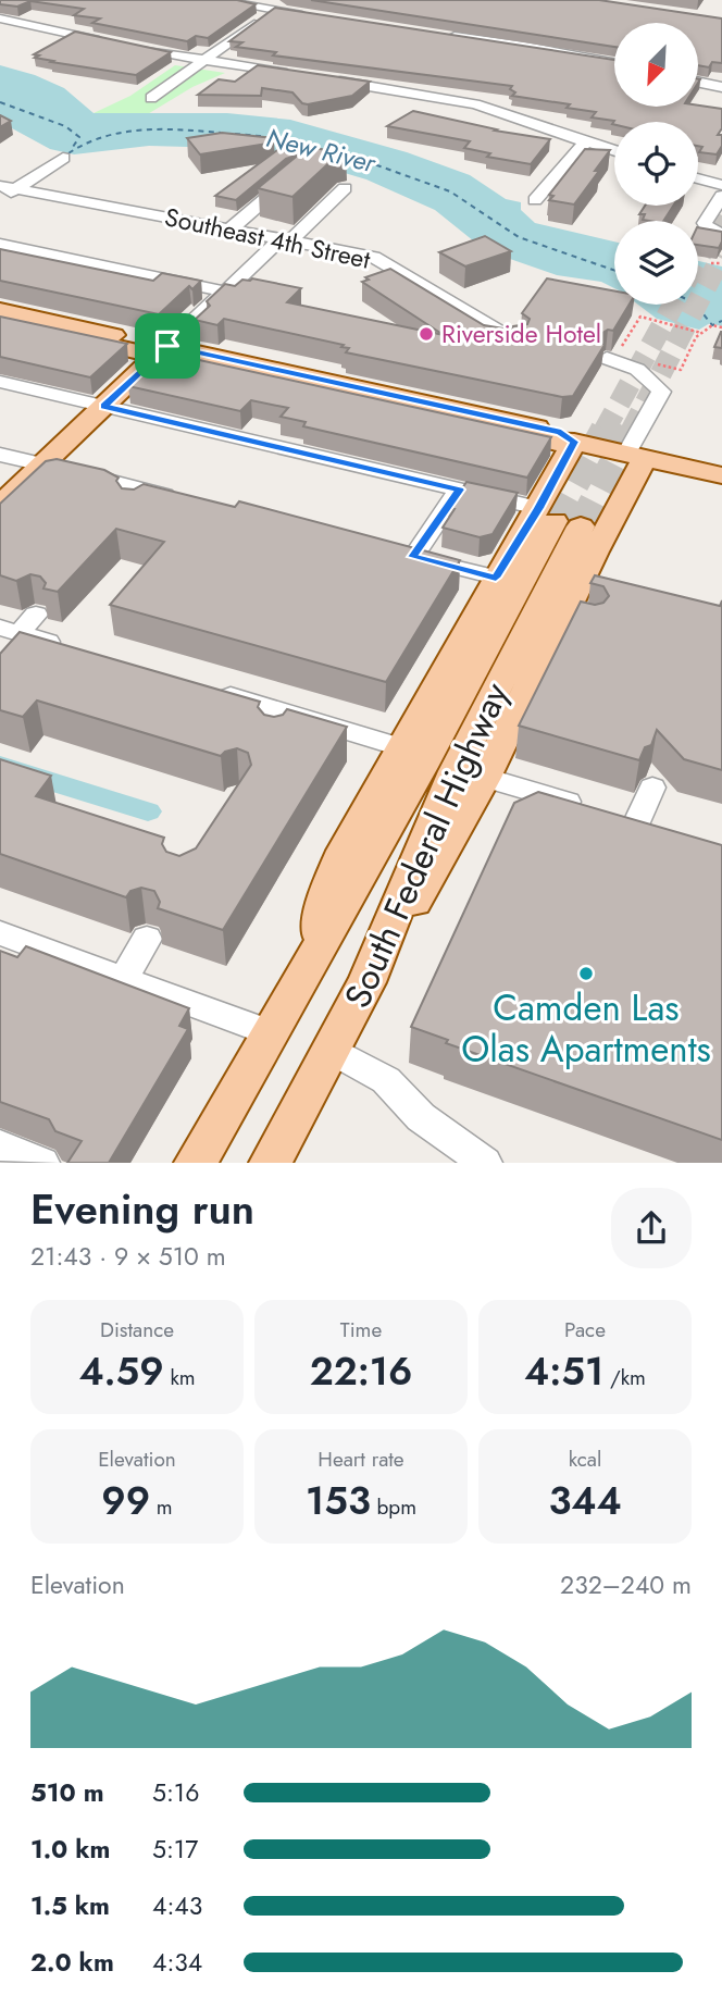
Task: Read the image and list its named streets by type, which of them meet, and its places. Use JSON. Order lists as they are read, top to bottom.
{
  "streets": {
    "main road": ["South Federal Highway"],
    "street": ["Southeast 4th Street"]
  },
  "water": ["New River"],
  "places": ["Riverside Hotel", "Camden Las Olas Apartments"],
  "north": "bottom left",
  "page": {
    "heading": ["Evening run", "21:43 · 9 × 510 m"],
    "stats": [
      ["Distance", "4.59 km"],
      ["Time", "22:16"],
      ["Pace", "4:51 /km"],
      ["Elevation", "99 m"],
      ["Heart rate", "153 bpm"],
      ["kcal", "344"]
    ],
    "chart": ["Elevation", "232–240 m"],
    "list": [
      {
        "name": "510 m",
        "note": "5:16"
      },
      {
        "name": "1.0 km",
        "note": "5:17"
      },
      {
        "name": "1.5 km",
        "note": "4:43"
      },
      {
        "name": "2.0 km",
        "note": "4:34"
      }
    ]
  }
}
